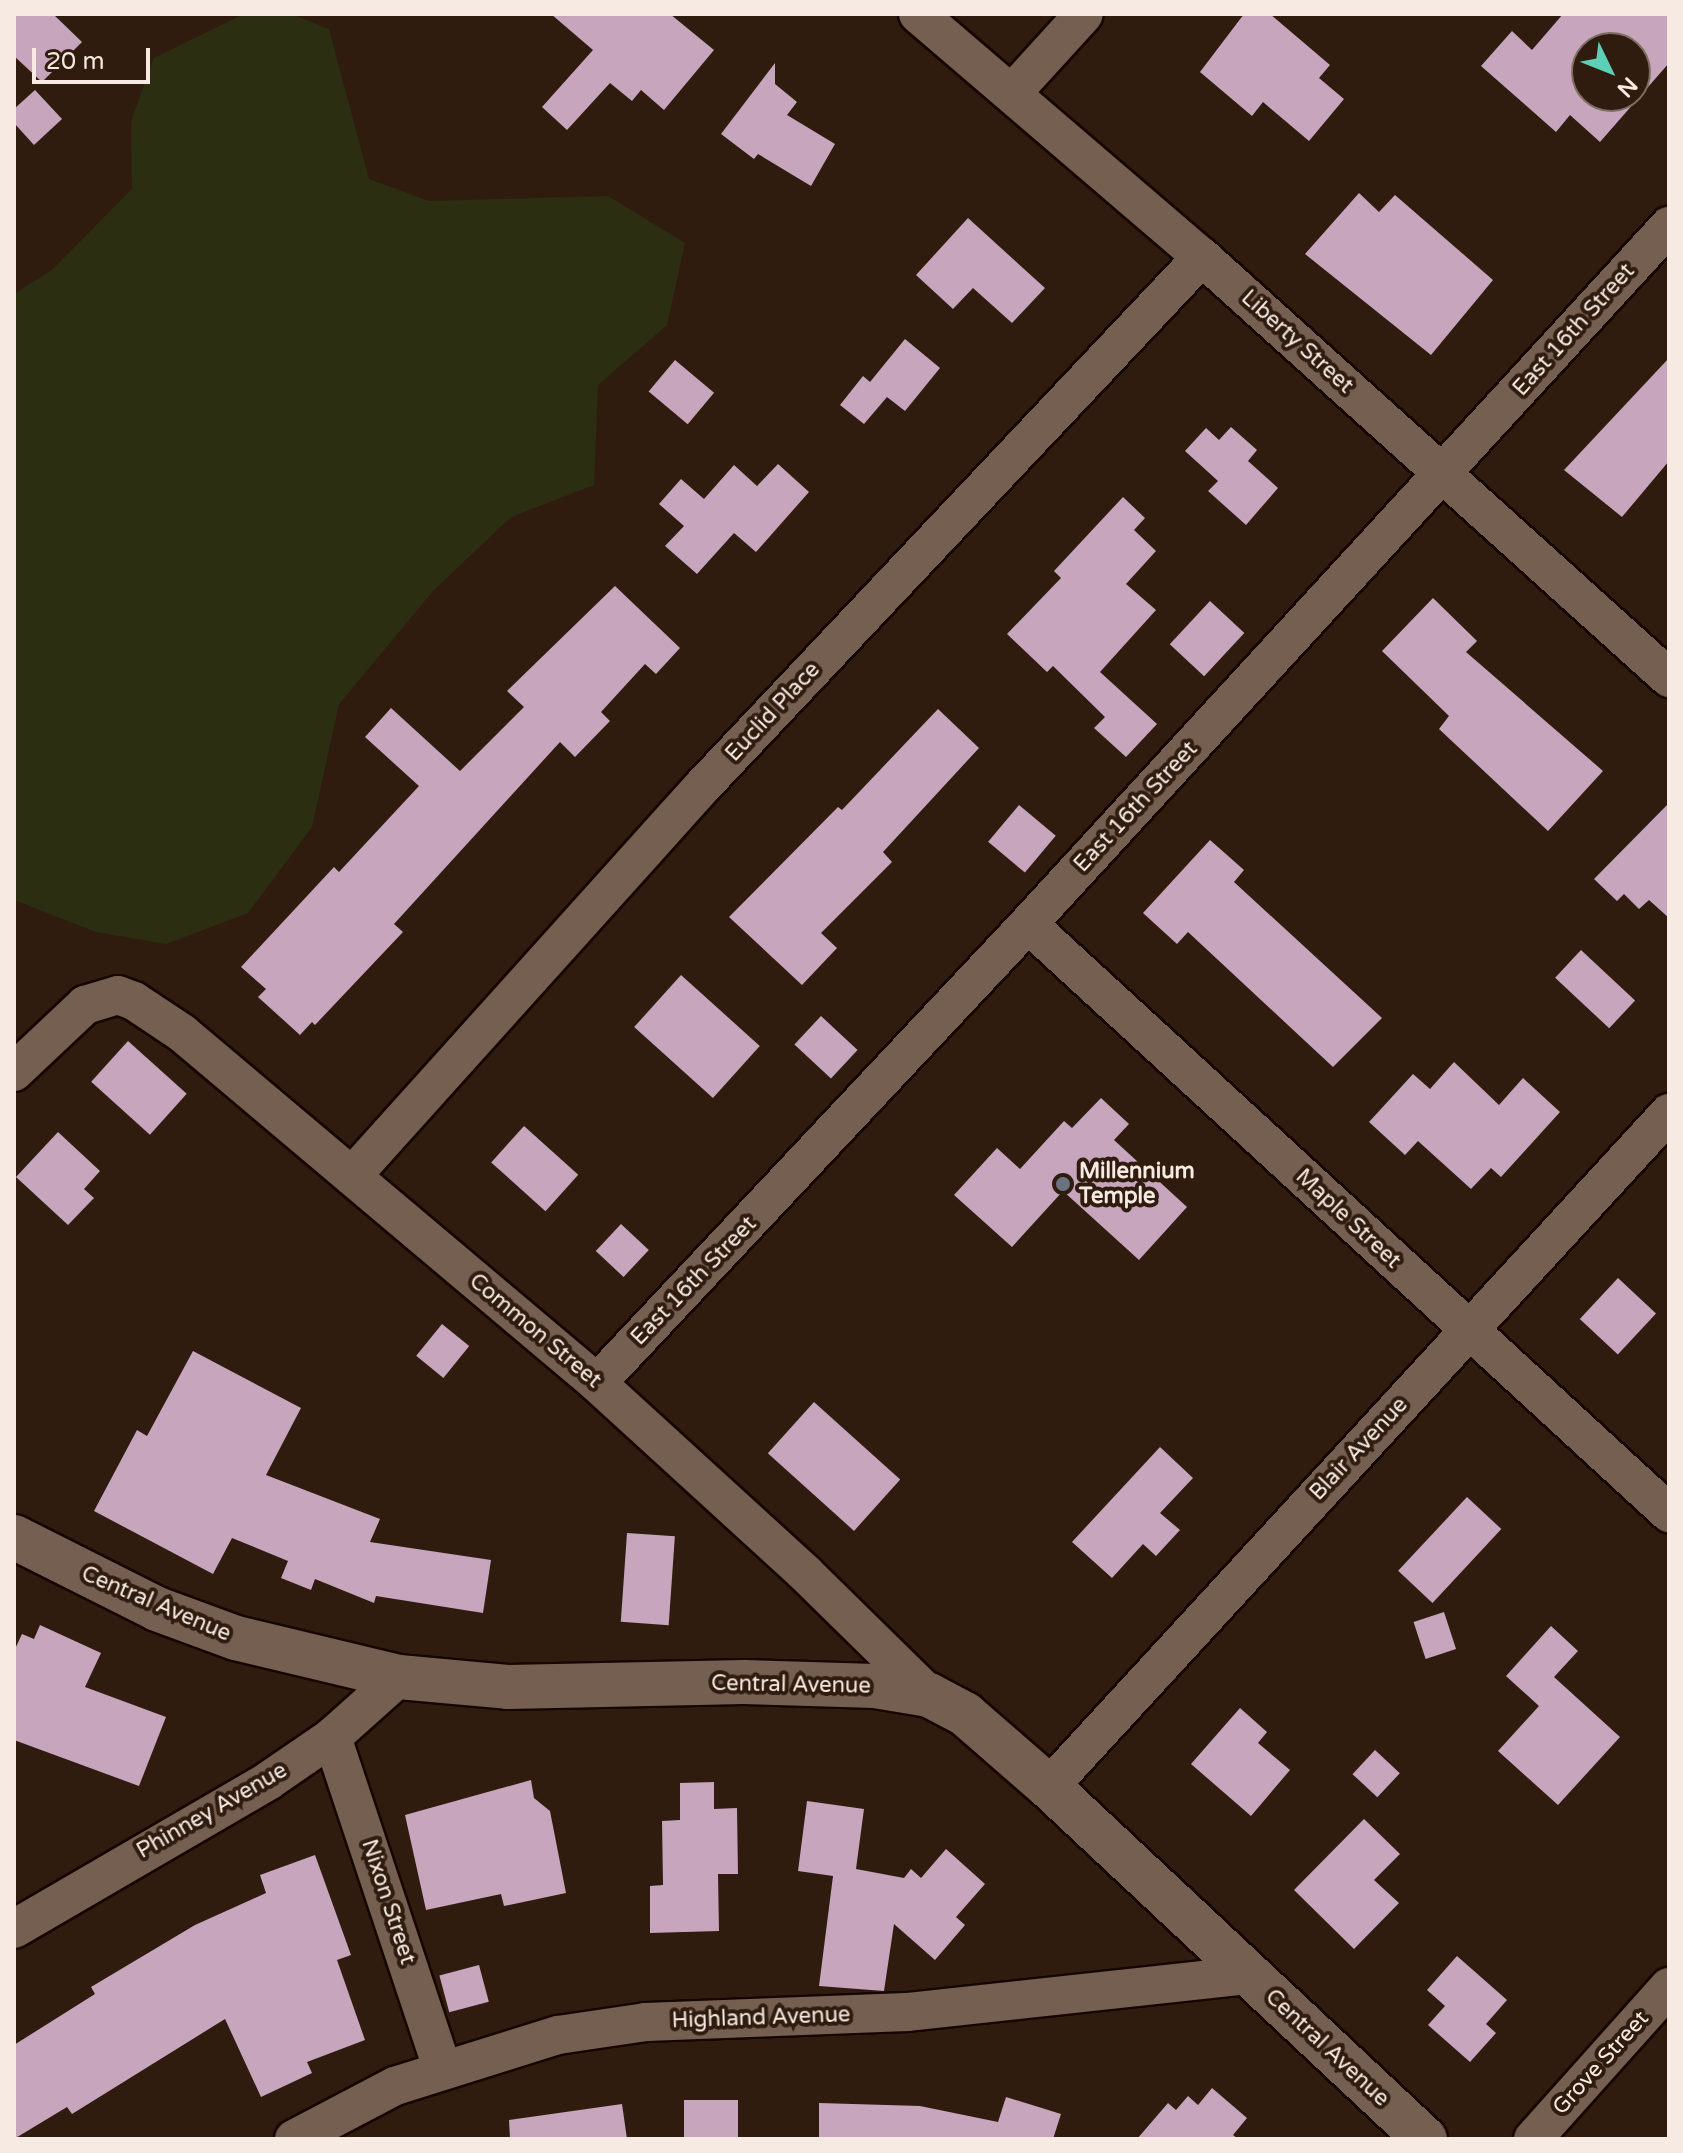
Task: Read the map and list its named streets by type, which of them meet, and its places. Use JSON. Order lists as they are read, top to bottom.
{
  "streets": {
    "street": [
      "East 16th Street",
      "Liberty Street",
      "Euclid Place",
      "Maple Street",
      "Common Street",
      "Blair Avenue",
      "Central Avenue",
      "Phinney Avenue",
      "Nixon Street",
      "Highland Avenue",
      "Grove Street"
    ]
  },
  "crossings": [
    ["East 16th Street", "Liberty Street"],
    ["East 16th Street", "Maple Street"],
    ["East 16th Street", "Common Street"],
    ["Liberty Street", "Euclid Place"],
    ["Euclid Place", "Common Street"],
    ["Maple Street", "Blair Avenue"],
    ["Common Street", "Central Avenue"],
    ["Blair Avenue", "Central Avenue"],
    ["Central Avenue", "Phinney Avenue"],
    ["Central Avenue", "Highland Avenue"],
    ["Phinney Avenue", "Nixon Street"],
    ["Nixon Street", "Highland Avenue"]
  ],
  "places": ["Millennium Temple"],
  "scale_bar": "20 m",
  "north": "bottom right"
}
